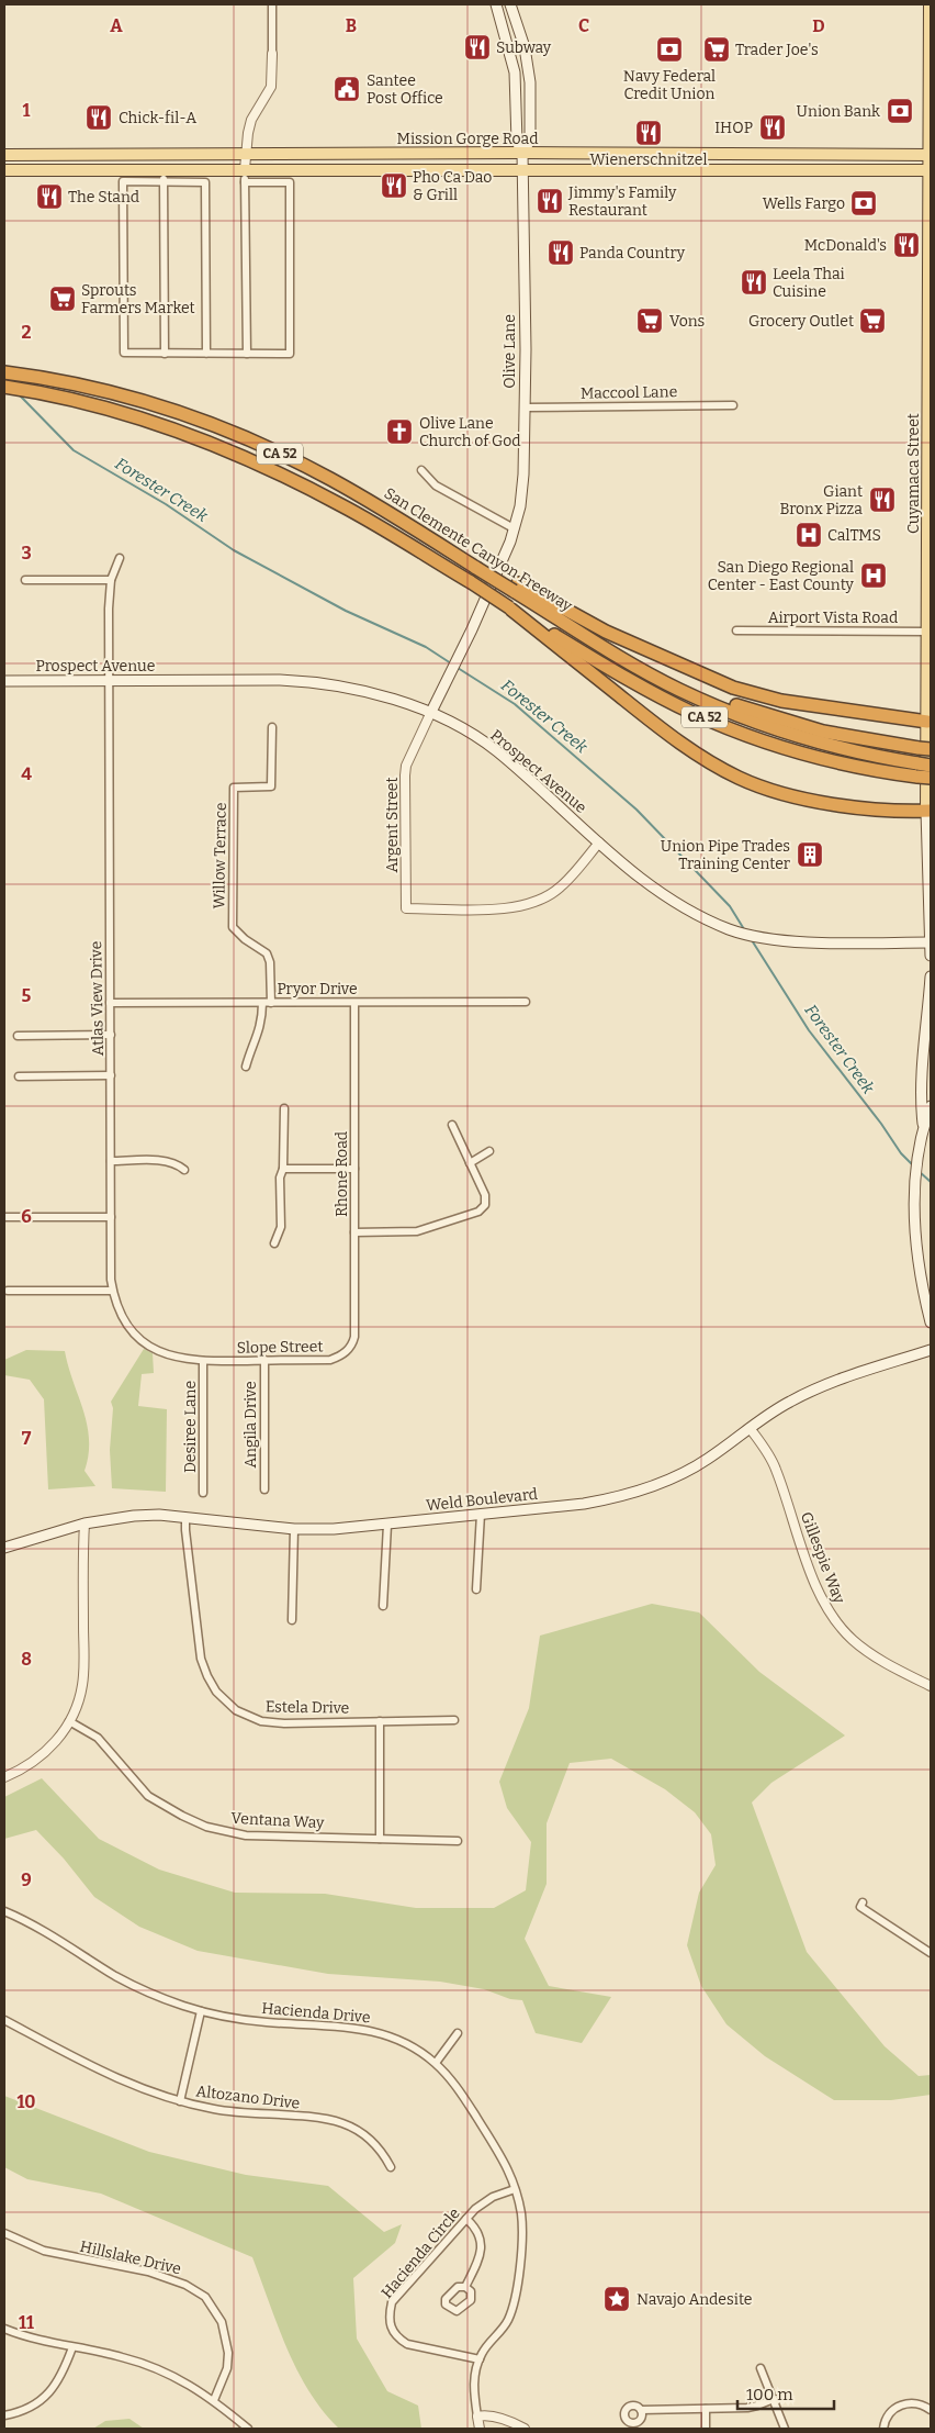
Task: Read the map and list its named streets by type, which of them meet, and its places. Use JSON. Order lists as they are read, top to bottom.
{
  "streets": {
    "highway": ["CA 52", "San Clemente Canyon Freeway"],
    "main road": [
      "Mission Gorge Road",
      "Olive Lane",
      "Cuyamaca Street",
      "Prospect Avenue",
      "Weld Boulevard"
    ],
    "street": [
      "Maccool Lane",
      "Airport Vista Road",
      "Argent Street",
      "Willow Terrace",
      "Pryor Drive",
      "Atlas View Drive",
      "Rhone Road",
      "Slope Street",
      "Angila Drive",
      "Desiree Lane",
      "Gillespie Way",
      "Estela Drive",
      "Ventana Way",
      "Hacienda Drive",
      "Altozano Drive",
      "Hacienda Circle",
      "Hillslake Drive"
    ]
  },
  "crossings": [
    ["Mission Gorge Road", "Olive Lane"],
    ["Mission Gorge Road", "Cuyamaca Street"],
    ["Olive Lane", "Maccool Lane"],
    ["Olive Lane", "Prospect Avenue"],
    ["Olive Lane", "Argent Street"],
    ["Cuyamaca Street", "Airport Vista Road"],
    ["Cuyamaca Street", "Prospect Avenue"],
    ["Prospect Avenue", "Argent Street"],
    ["Prospect Avenue", "Atlas View Drive"],
    ["Willow Terrace", "Pryor Drive"],
    ["Pryor Drive", "Atlas View Drive"],
    ["Pryor Drive", "Rhone Road"],
    ["Atlas View Drive", "Slope Street"],
    ["Atlas View Drive", "Desiree Lane"],
    ["Rhone Road", "Slope Street"],
    ["Slope Street", "Angila Drive"],
    ["Slope Street", "Desiree Lane"],
    ["Weld Boulevard", "Gillespie Way"],
    ["Weld Boulevard", "Estela Drive"],
    ["Hacienda Drive", "Hacienda Circle"]
  ],
  "water": ["Forester Creek"],
  "places": {
    "restaurant": [
      "Subway",
      "Chick-fil-A",
      "IHOP",
      "Wienerschnitzel",
      "Pho Ca Dao & Grill",
      "The Stand",
      "Jimmy's Family Restaurant",
      "McDonald's",
      "Panda Country",
      "Leela Thai Cuisine",
      "Giant Bronx Pizza"
    ],
    "bank": ["Navy Federal Credit Union", "Union Bank", "Wells Fargo"],
    "supermarket": [
      "Trader Joe's",
      "Sprouts Farmers Market",
      "Vons",
      "Grocery Outlet"
    ],
    "public building": ["Santee Post Office"],
    "church": ["Olive Lane Church of God"],
    "hospital": ["CalTMS", "San Diego Regional Center - East County"],
    "building": ["Union Pipe Trades Training Center"],
    "place": ["Navajo Andesite"]
  },
  "scale_bar": "100 m",
  "grid": {
    "columns": [
      "A",
      "B",
      "C",
      "D"
    ],
    "rows": [
      "1",
      "2",
      "3",
      "4",
      "5",
      "6",
      "7",
      "8",
      "9",
      "10",
      "11"
    ]
  }
}
